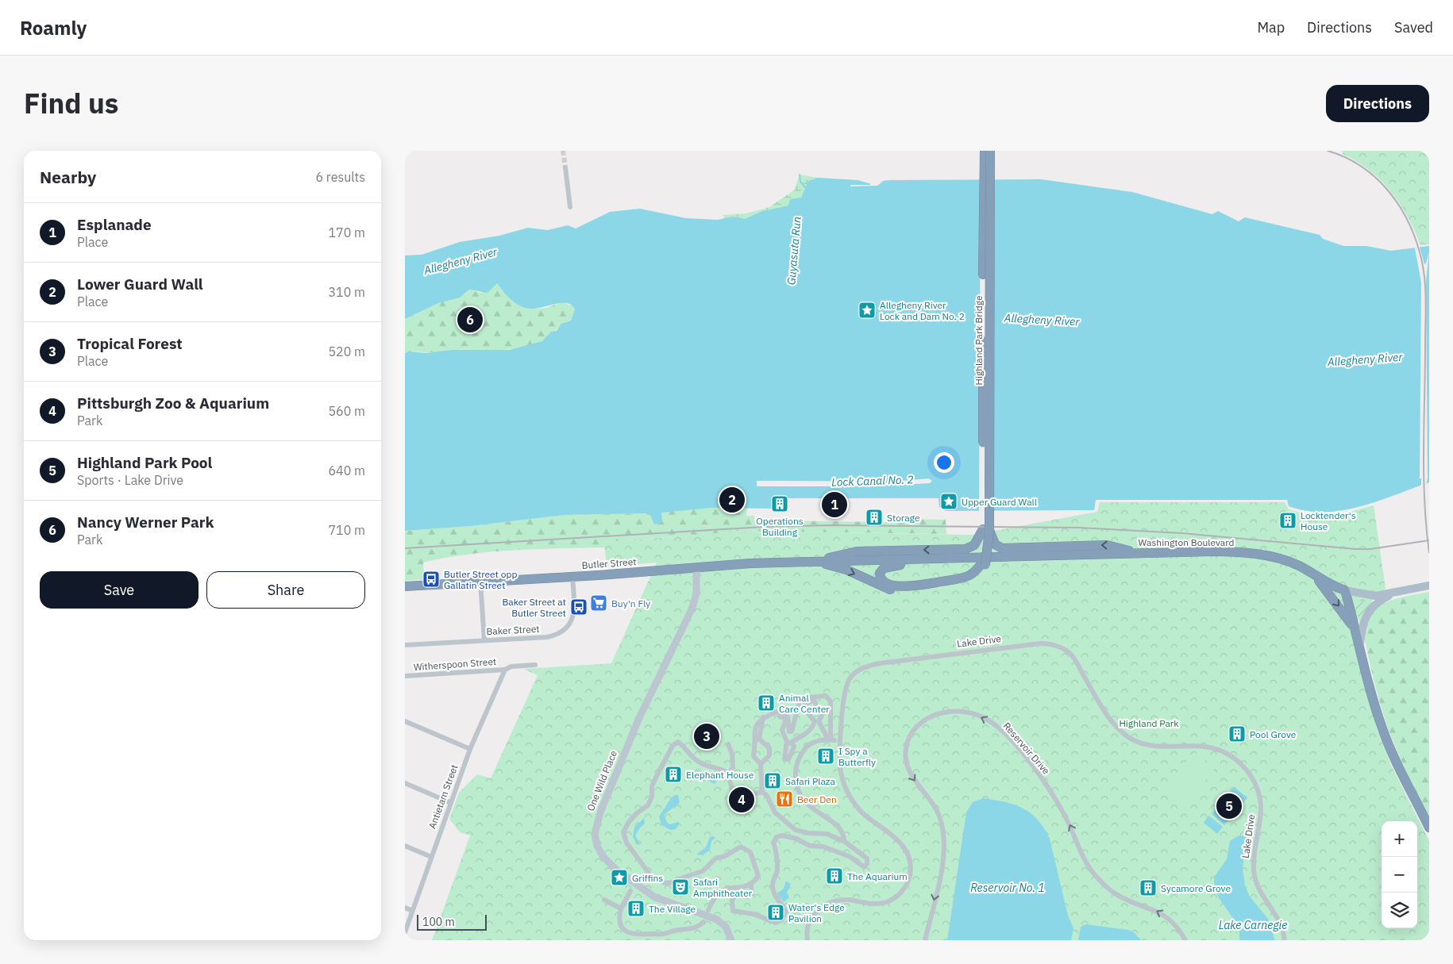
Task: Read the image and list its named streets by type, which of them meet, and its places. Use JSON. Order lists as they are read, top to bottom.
{
  "streets": {
    "highway": ["Highland Park Bridge", "Washington Boulevard", "Butler Street"],
    "main road": ["One Wild Place"],
    "street": [
      "Baker Street",
      "Lake Drive",
      "Witherspoon Street",
      "Reservoir Drive",
      "Antietam Street"
    ]
  },
  "crossings": [
    ["Washington Boulevard", "Butler Street"],
    ["Butler Street", "Baker Street"],
    ["Butler Street", "One Wild Place"],
    ["Witherspoon Street", "Antietam Street"]
  ],
  "water": [
    "Guyasuta Run",
    "Allegheny River",
    "Lock Canal No. 2",
    "Reservoir No. 1",
    "Lake Carnegie"
  ],
  "parks": ["Highland Park"],
  "places": {
    "place": ["Allegheny River Lock and Dam No. 2", "Upper Guard Wall", "Griffins"],
    "building": [
      "Operations Building",
      "Storage",
      "Locktender's House",
      "Animal Care Center",
      "Pool Grove",
      "I Spy a Butterfly",
      "Elephant House",
      "Safari Plaza",
      "The Aquarium",
      "Sycamore Grove",
      "The Village",
      "Water's Edge Pavilion"
    ],
    "bus stop": ["Butler Street opp Gallatin Street", "Baker Street at Butler Street"],
    "supermarket": ["Buy'n Fly"],
    "restaurant": ["Beer Den"],
    "theatre": ["Safari Amphitheater"]
  },
  "scale_bar": "100 m",
  "page": {
    "header": "Roamly",
    "nav": ["Map", "Directions", "Saved"],
    "title": "Find us",
    "buttons": [
      "Directions",
      ["Save", "Share"]
    ],
    "heading": ["Nearby", "6 results"],
    "list": [
      {
        "mark": "1",
        "name": "Esplanade",
        "note": "Place",
        "value": "170 m"
      },
      {
        "mark": "2",
        "name": "Lower Guard Wall",
        "note": "Place",
        "value": "310 m"
      },
      {
        "mark": "3",
        "name": "Tropical Forest",
        "note": "Place",
        "value": "520 m"
      },
      {
        "mark": "4",
        "name": "Pittsburgh Zoo & Aquarium",
        "note": "Park",
        "value": "560 m"
      },
      {
        "mark": "5",
        "name": "Highland Park Pool",
        "note": "Sports · Lake Drive",
        "value": "640 m"
      },
      {
        "mark": "6",
        "name": "Nancy Werner Park",
        "note": "Park",
        "value": "710 m"
      }
    ],
    "pins": [
      "6",
      "2",
      "1",
      "3",
      "4",
      "5"
    ],
    "map_buttons": ["+", "−"],
    "scale": "100 m"
  }
}
